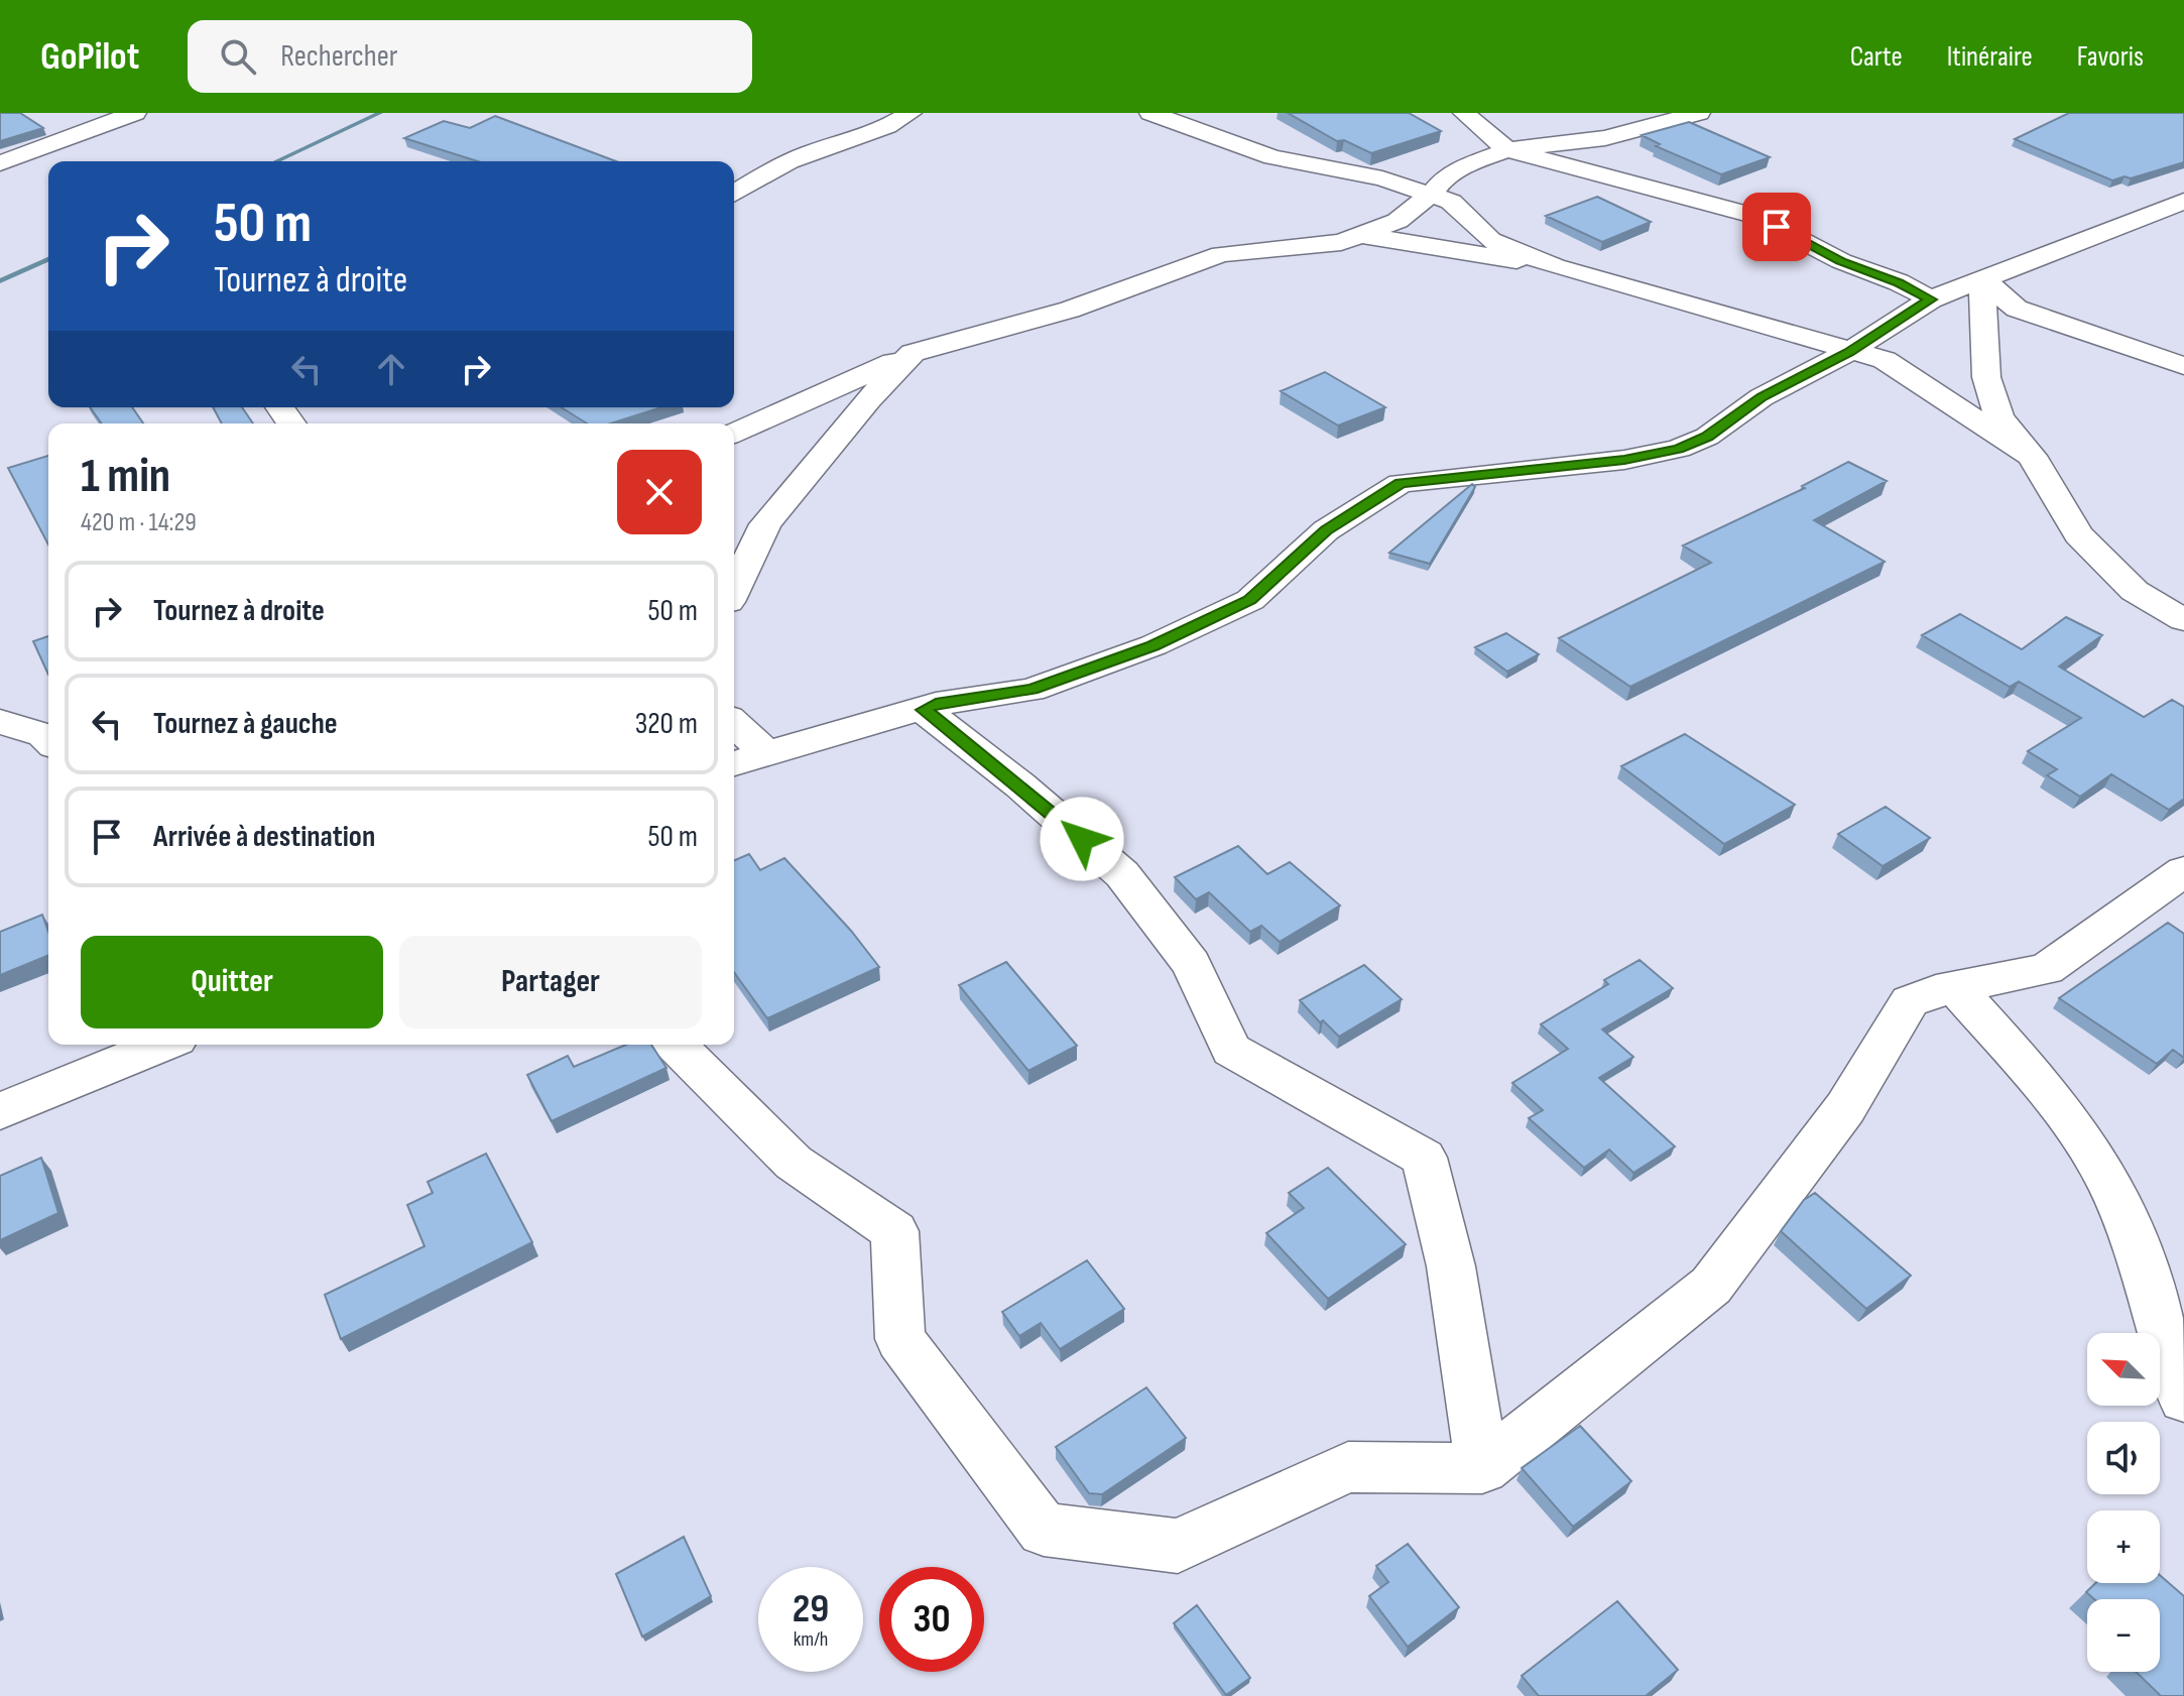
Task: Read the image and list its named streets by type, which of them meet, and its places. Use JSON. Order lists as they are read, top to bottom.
{
  "north": "top left",
  "page": {
    "header": "GoPilot",
    "search": "Rechercher",
    "nav": ["Carte", "Itinéraire", "Favoris"],
    "turn": ["50 m", "Tournez à droite"],
    "heading": ["1 min", "420 m · 14:29"],
    "list": [
      {
        "name": "Tournez à droite",
        "value": "50 m"
      },
      {
        "name": "Tournez à gauche",
        "value": "320 m"
      },
      {
        "name": "Arrivée à destination",
        "value": "50 m"
      }
    ],
    "buttons": ["Quitter", "Partager"],
    "map_buttons": ["+", "−"],
    "speed": "29 km/h",
    "limit": "30"
  }
}
